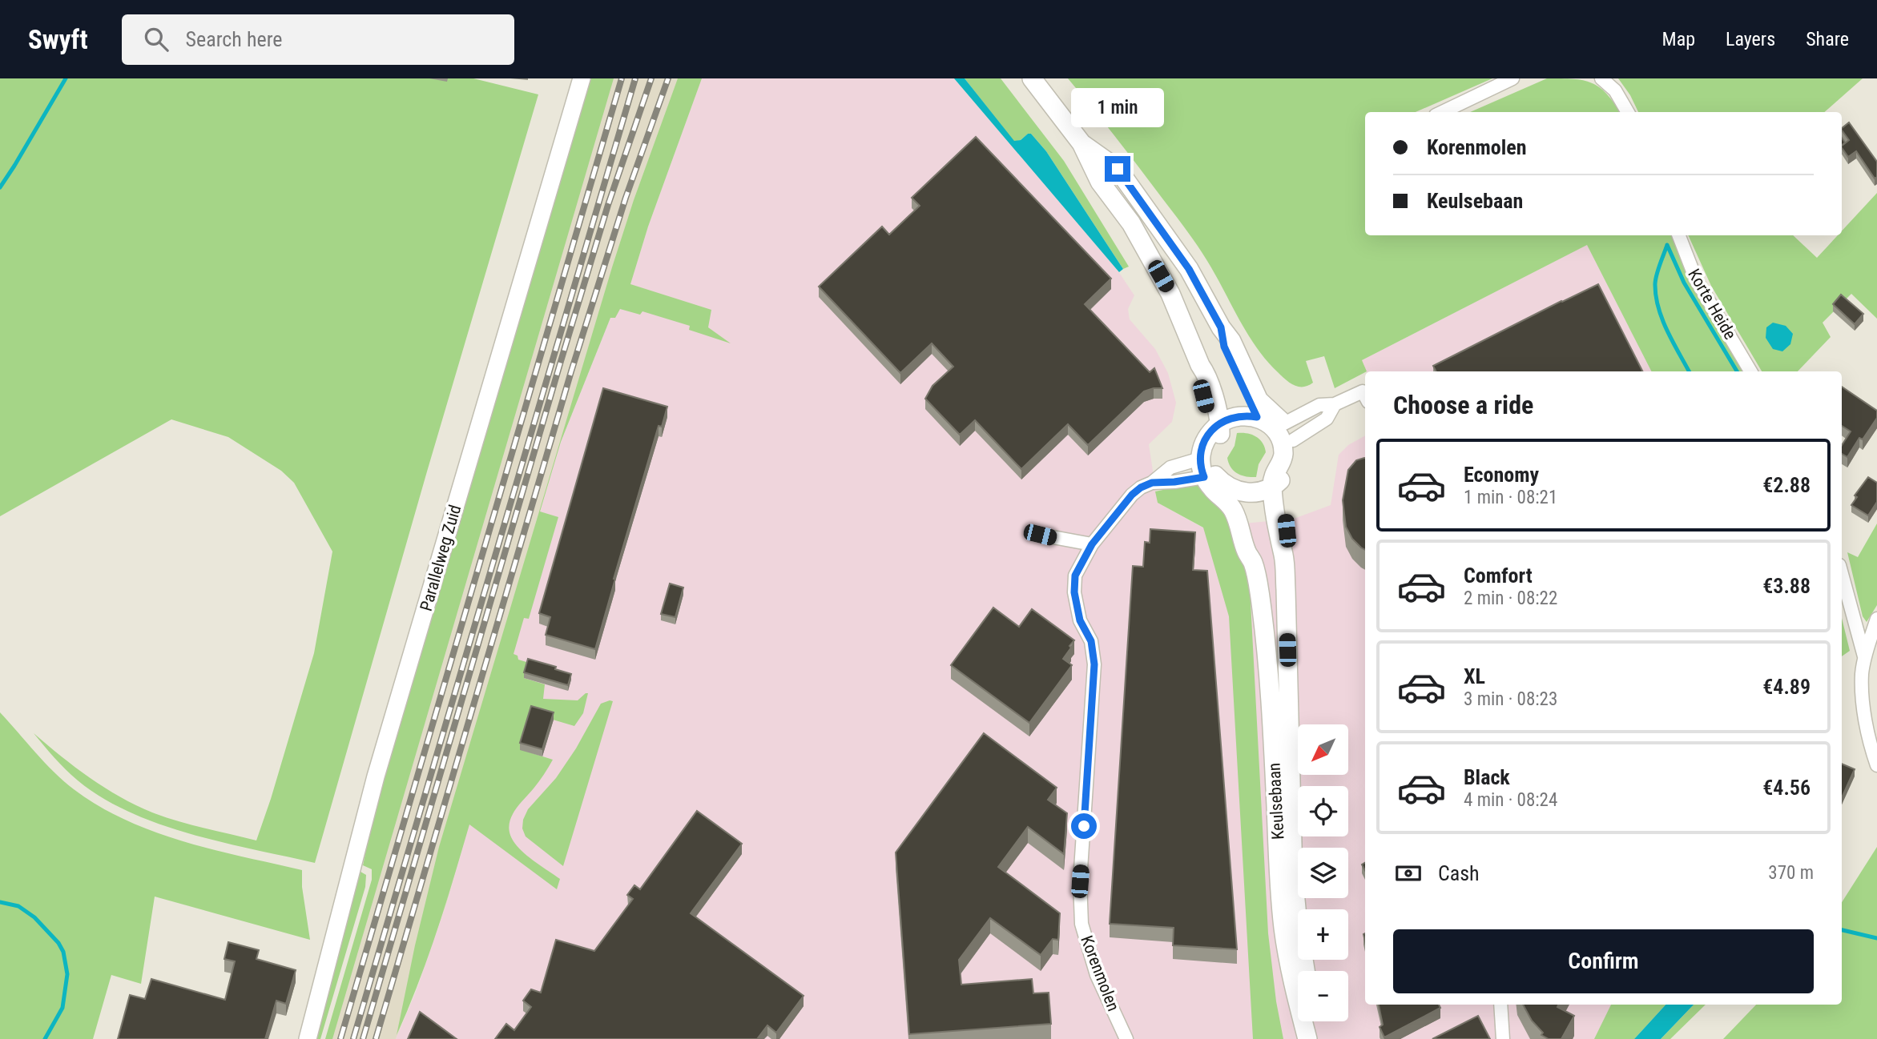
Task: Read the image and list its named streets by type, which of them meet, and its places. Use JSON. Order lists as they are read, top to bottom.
{
  "streets": {
    "main road": ["Keulsebaan"],
    "street": ["Korte Heide", "Parallelweg Zuid", "Korenmolen"]
  },
  "north": "bottom left",
  "page": {
    "header": "Swyft",
    "search": "Search here",
    "nav": ["Map", "Layers", "Share"],
    "bubble": "1 min",
    "banner": ["Korenmolen", "Keulsebaan"],
    "heading": "Choose a ride",
    "list": [
      {
        "name": "Economy",
        "note": "1 min · 08:21",
        "value": "€2.88"
      },
      {
        "name": "Comfort",
        "note": "2 min · 08:22",
        "value": "€3.88"
      },
      {
        "name": "XL",
        "note": "3 min · 08:23",
        "value": "€4.89"
      },
      {
        "name": "Black",
        "note": "4 min · 08:24",
        "value": "€4.56"
      }
    ],
    "map_buttons": ["+", "−"],
    "pay": ["Cash", "370 m"],
    "buttons": "Confirm"
  }
}
